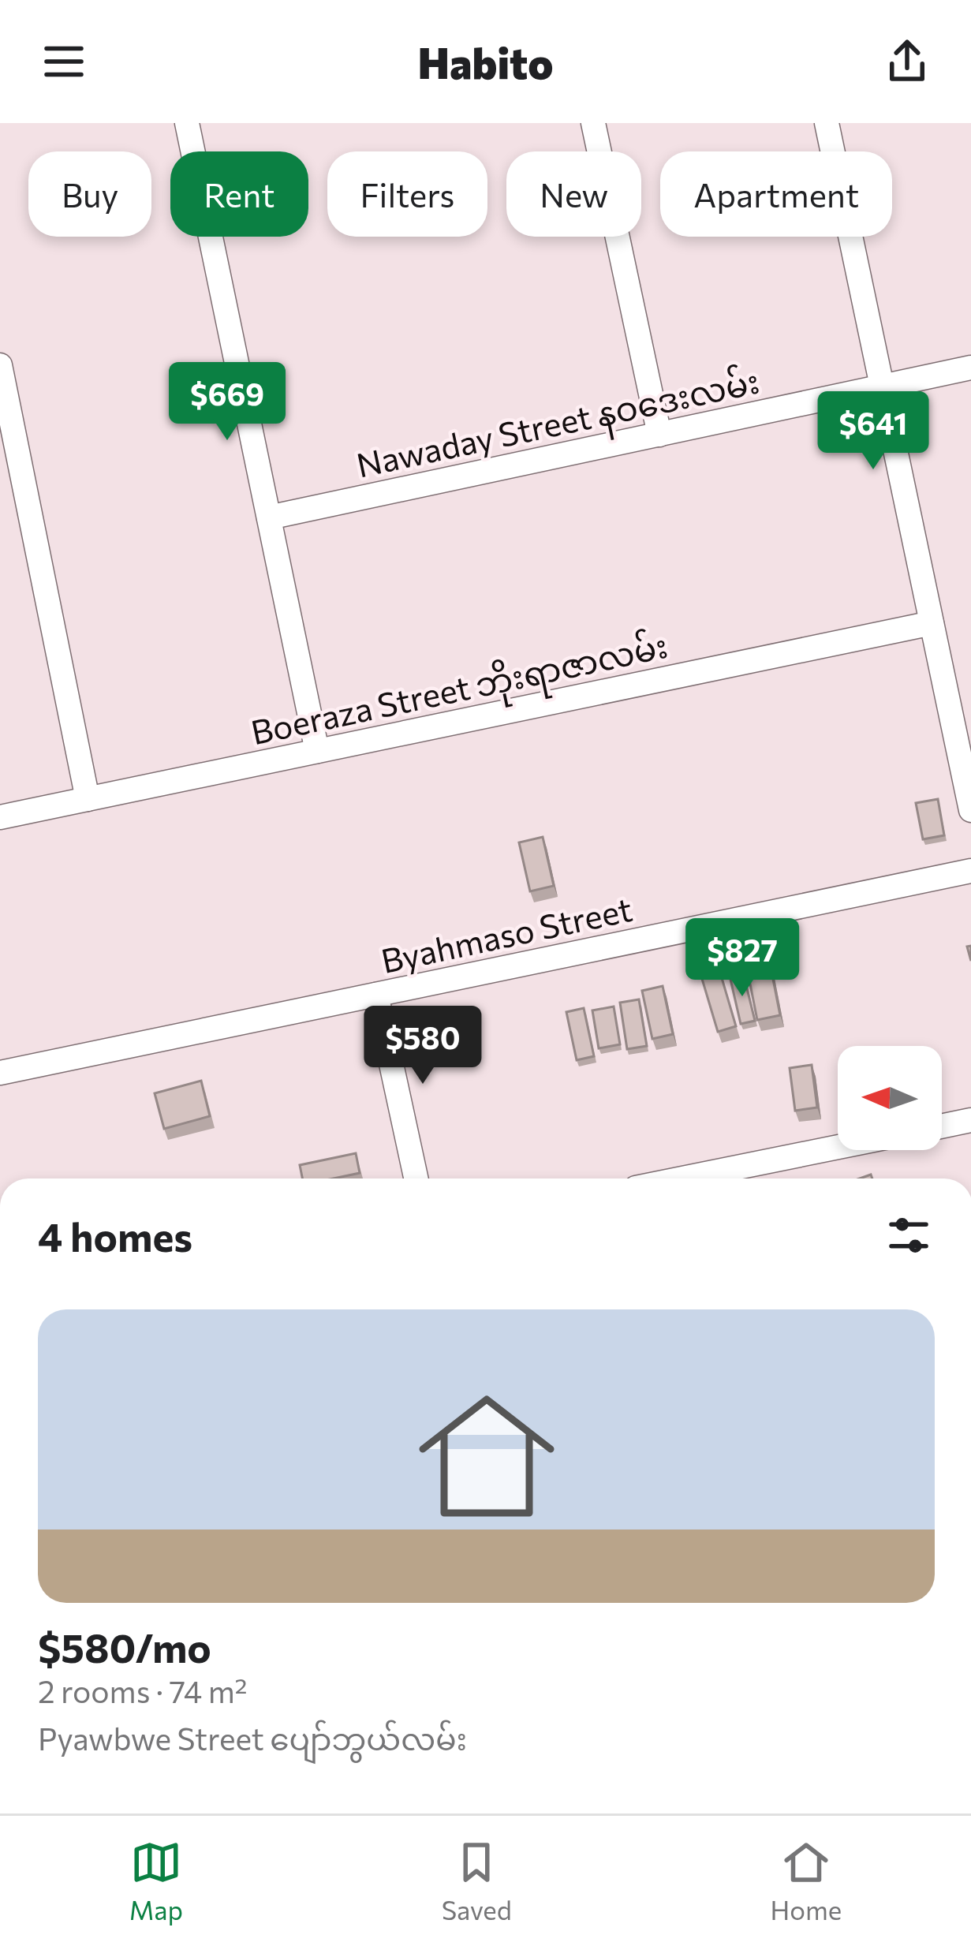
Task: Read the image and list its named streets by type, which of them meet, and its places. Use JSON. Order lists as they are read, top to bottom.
{
  "streets": {
    "street": ["Nawaday Street နဝဒေးလမ်း", "Boeraza Street ဘိုးရာဇာလမ်း", "Byahmaso Street"]
  },
  "north": "left",
  "page": {
    "header": "Habito",
    "chip": [
      "Buy",
      "Rent",
      "Filters",
      "New",
      "Apartment"
    ],
    "price": [
      "$669",
      "$641",
      "$827",
      "$580"
    ],
    "heading": "4 homes",
    "list": [
      {
        "name": "$580/mo",
        "note": "2 rooms · 74 m² · Pyawbwe Street ပျော်ဘွယ်လမ်း"
      }
    ],
    "tabs": ["Map", "Saved", "Home"]
  }
}
